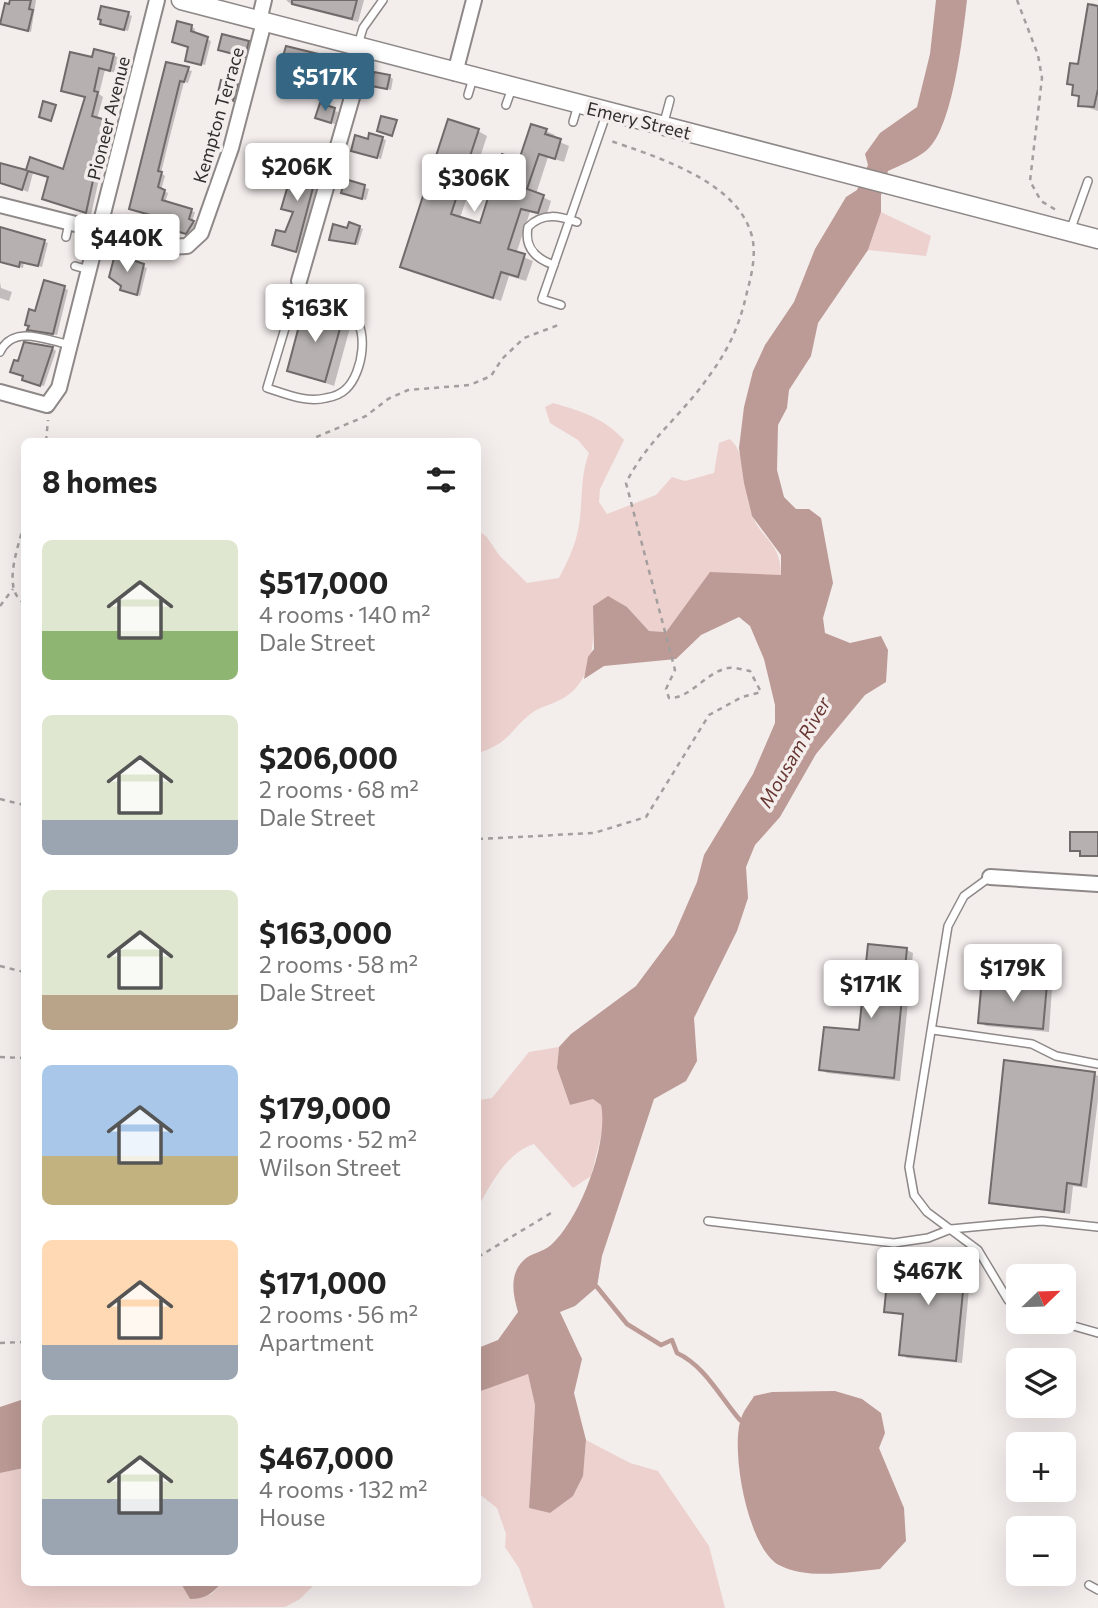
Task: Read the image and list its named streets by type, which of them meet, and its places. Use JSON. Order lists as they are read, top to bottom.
{
  "streets": {
    "street": ["Kempton Terrace", "Pioneer Avenue", "Emery Street"]
  },
  "crossings": [
    ["Kempton Terrace", "Pioneer Avenue"],
    ["Kempton Terrace", "Emery Street"]
  ],
  "water": ["Mousam River"],
  "north": "top right",
  "page": {
    "price": [
      "$517K",
      "$206K",
      "$306K",
      "$440K",
      "$163K",
      "$179K",
      "$171K",
      "$467K"
    ],
    "heading": "8 homes",
    "list": [
      {
        "name": "$517,000",
        "note": "4 rooms · 140 m² · Dale Street"
      },
      {
        "name": "$206,000",
        "note": "2 rooms · 68 m² · Dale Street"
      },
      {
        "name": "$163,000",
        "note": "2 rooms · 58 m² · Dale Street"
      },
      {
        "name": "$179,000",
        "note": "2 rooms · 52 m² · Wilson Street"
      },
      {
        "name": "$171,000",
        "note": "2 rooms · 56 m² · Apartment"
      },
      {
        "name": "$467,000",
        "note": "4 rooms · 132 m² · House"
      }
    ],
    "map_buttons": ["+", "−"]
  }
}
